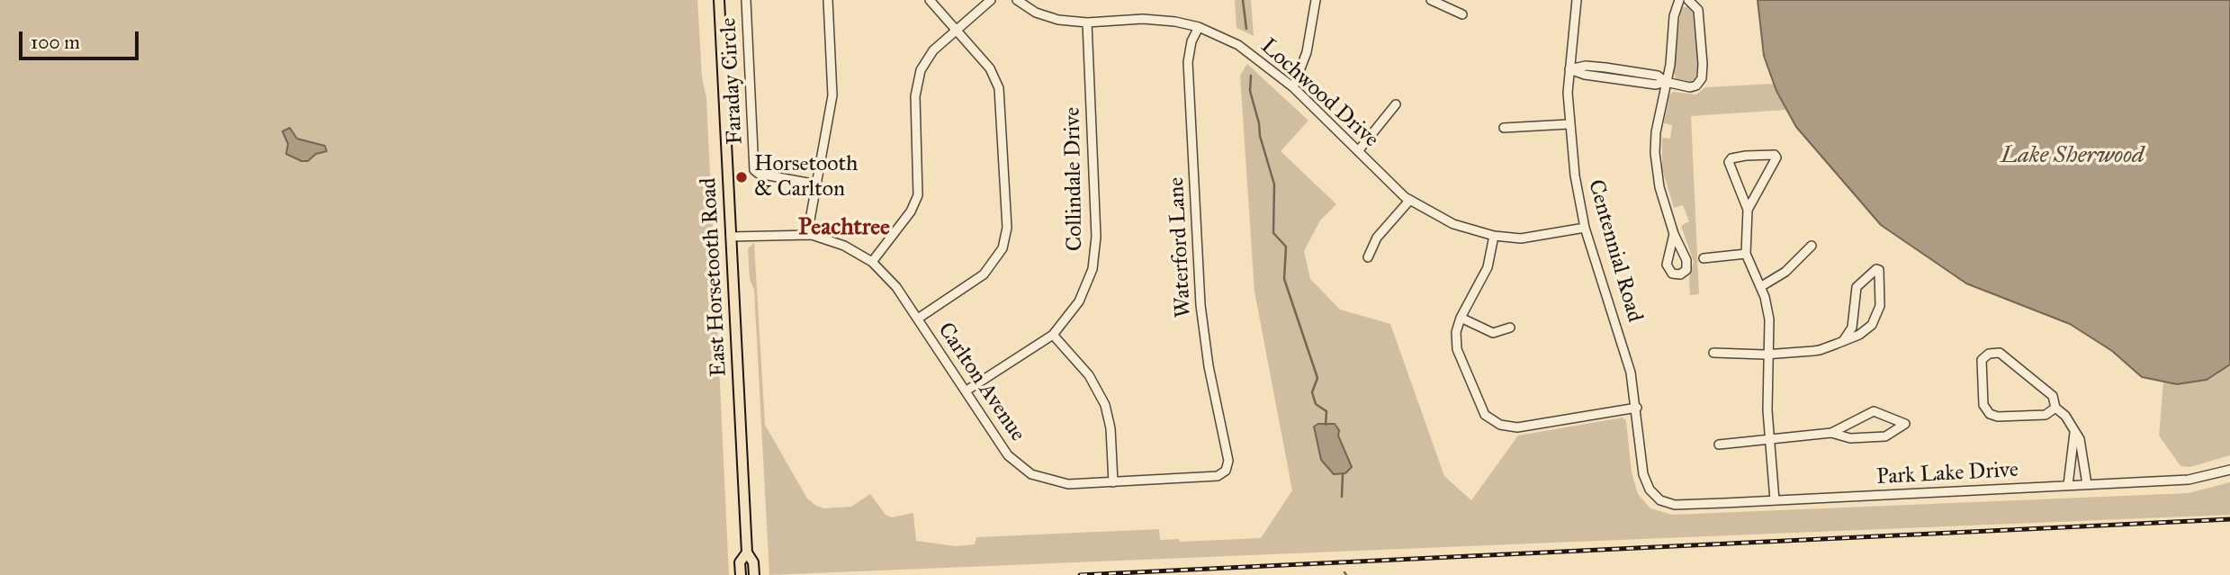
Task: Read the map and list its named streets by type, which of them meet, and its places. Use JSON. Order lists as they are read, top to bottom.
{
  "streets": {
    "main road": ["East Horsetooth Road"],
    "street": [
      "Faraday Circle",
      "Lochwood Drive",
      "Collindale Drive",
      "Waterford Lane",
      "Centennial Road",
      "Carlton Avenue",
      "Park Lake Drive"
    ]
  },
  "crossings": [
    ["Lochwood Drive", "Collindale Drive"],
    ["Lochwood Drive", "Waterford Lane"],
    ["Lochwood Drive", "Centennial Road"],
    ["Collindale Drive", "Carlton Avenue"],
    ["Waterford Lane", "Carlton Avenue"],
    ["Centennial Road", "Park Lake Drive"],
    ["East Horsetooth Road", "Carlton Avenue"]
  ],
  "districts": ["Peachtree"],
  "water": ["Lake Sherwood"],
  "places": ["Horsetooth & Carlton"],
  "scale_bar": "100 m"
}
